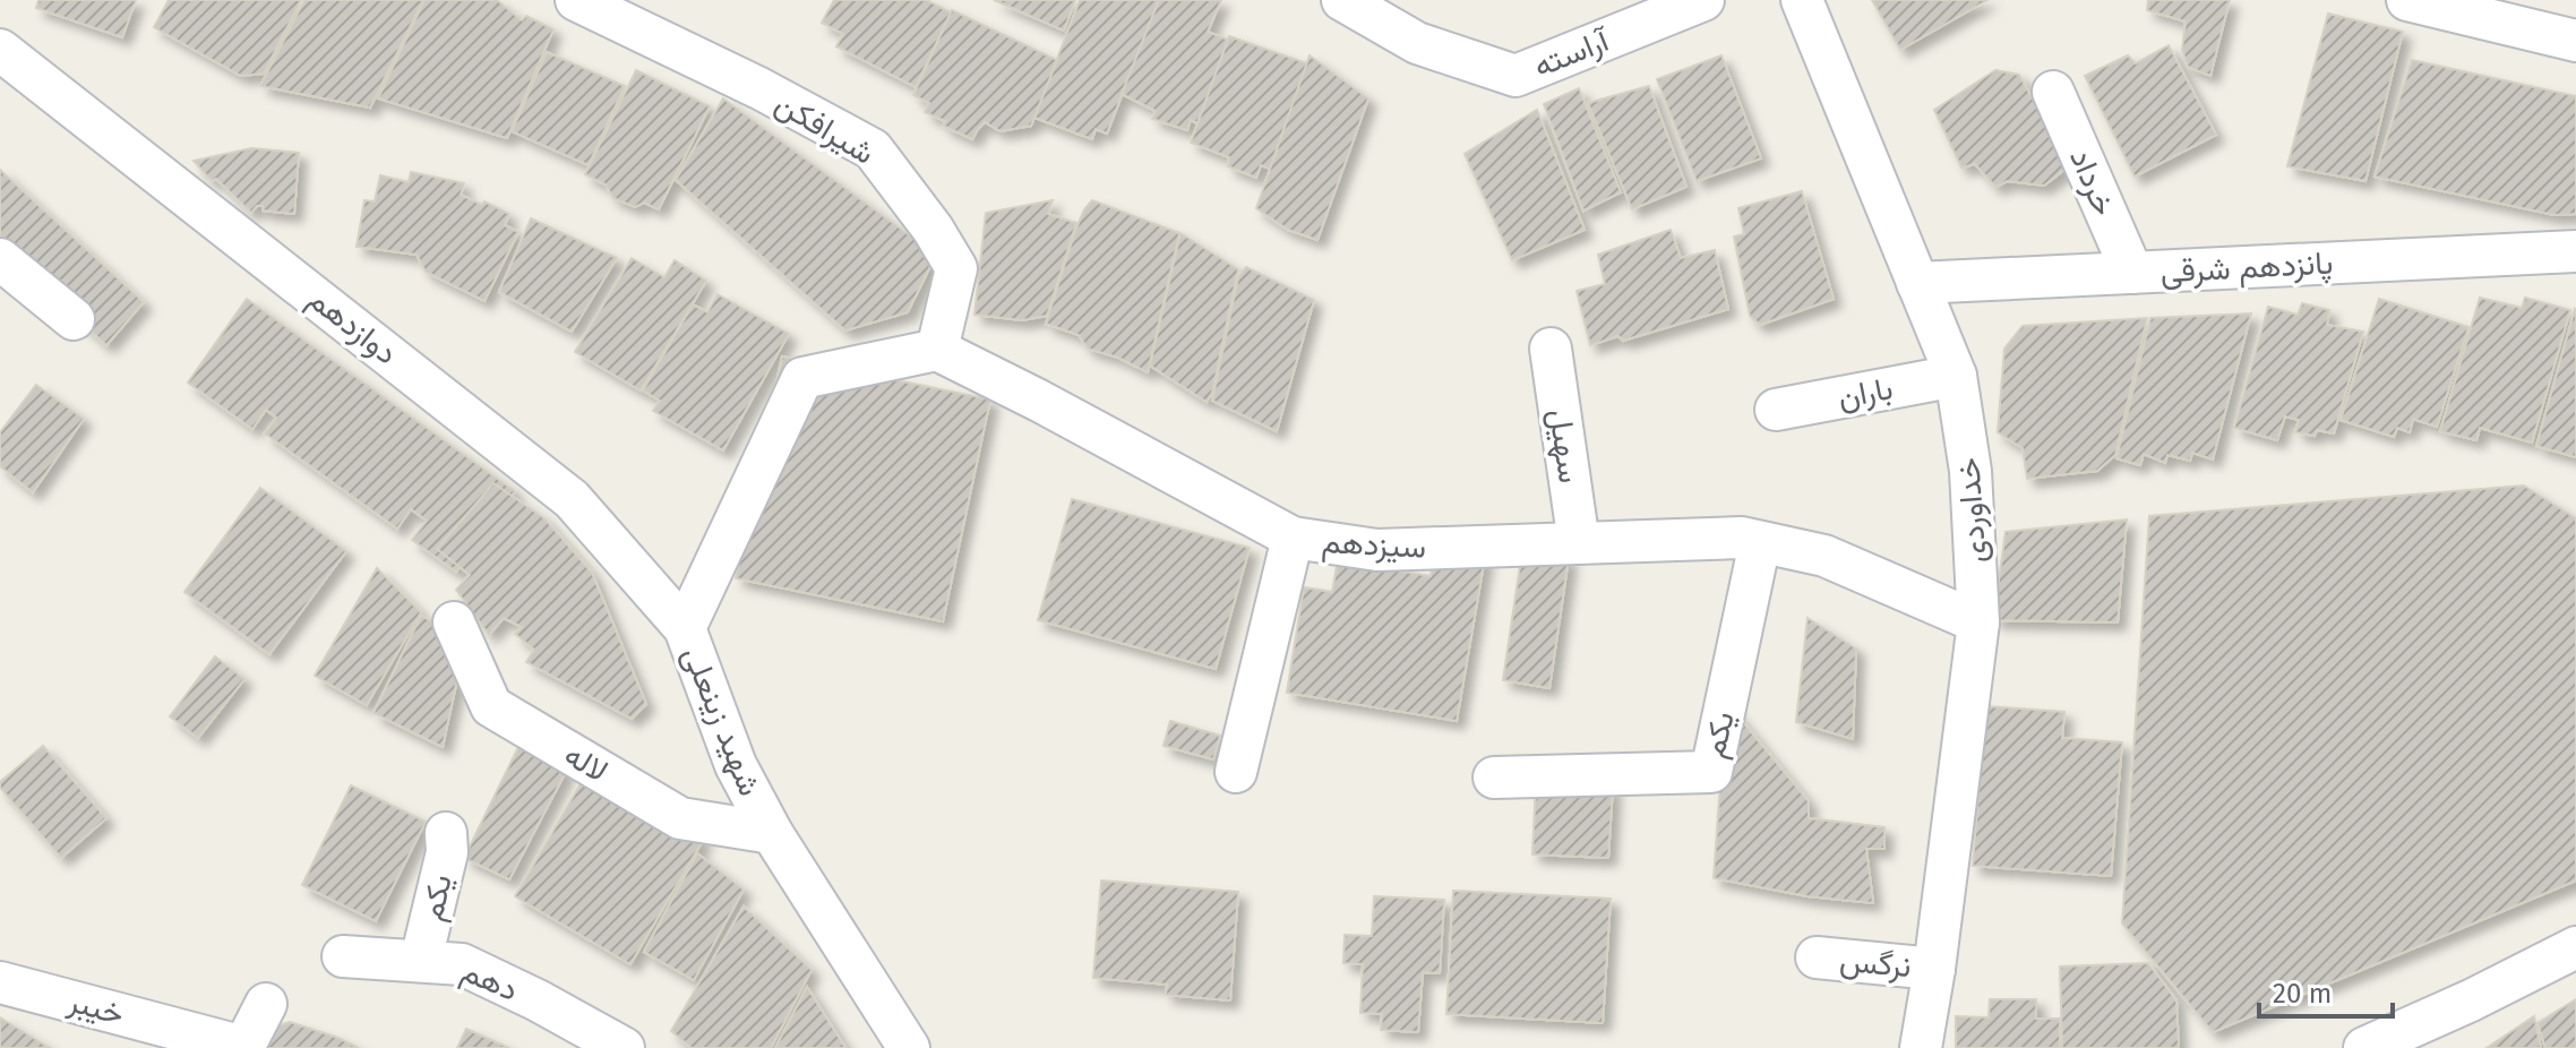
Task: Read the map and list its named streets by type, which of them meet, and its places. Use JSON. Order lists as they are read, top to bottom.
{
  "streets": {
    "street": [
      "آراسته",
      "شیرافکن",
      "خرداد",
      "پانزدهم شرقی",
      "دوازدهم",
      "باران",
      "سهیل",
      "خداوردی",
      "سیزدهم",
      "شهید زینعلی",
      "یکم",
      "لاله",
      "نرگس",
      "دهم",
      "خیبر"
    ]
  },
  "crossings": [
    ["شیرافکن", "سیزدهم"],
    ["شیرافکن", "شهید زینعلی"],
    ["خرداد", "پانزدهم شرقی"],
    ["پانزدهم شرقی", "خداوردی"],
    ["دوازدهم", "شهید زینعلی"],
    ["باران", "خداوردی"],
    ["سهیل", "سیزدهم"],
    ["خداوردی", "سیزدهم"],
    ["خداوردی", "نرگس"],
    ["سیزدهم", "شهید زینعلی"],
    ["سیزدهم", "یکم"],
    ["شهید زینعلی", "لاله"],
    ["یکم", "دهم"]
  ],
  "scale_bar": "20 m"
}
